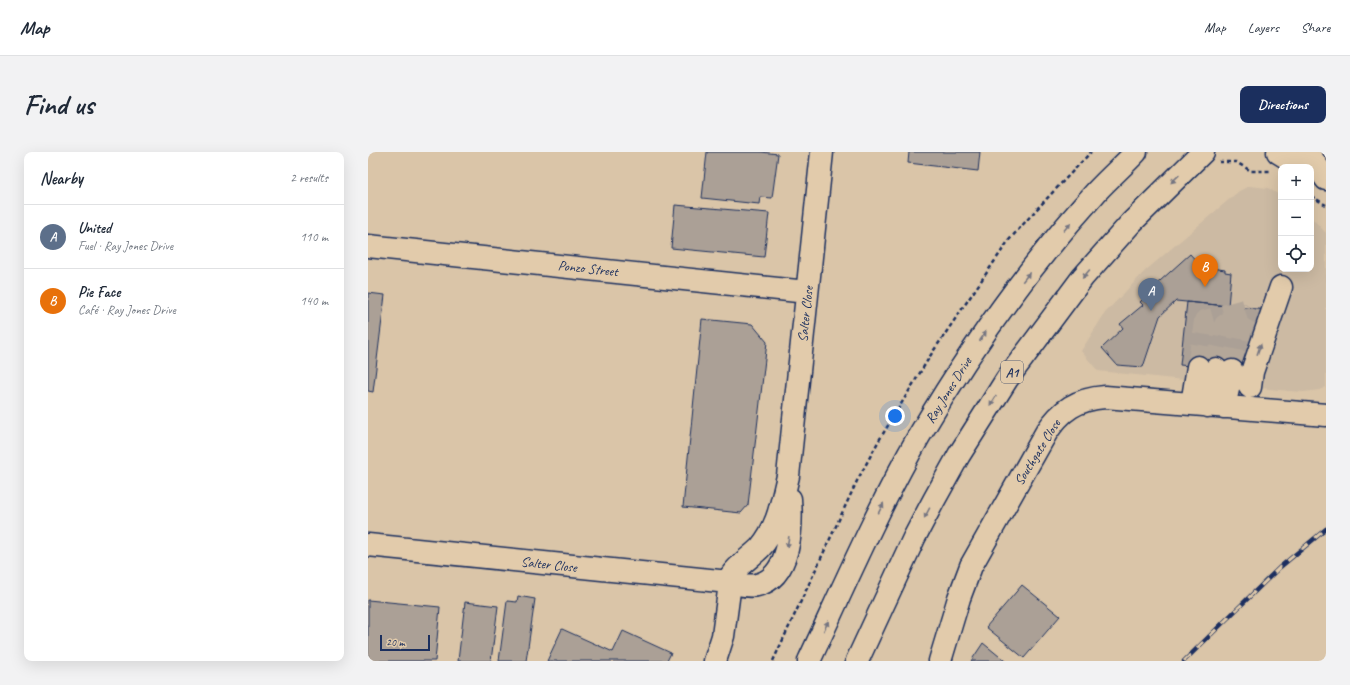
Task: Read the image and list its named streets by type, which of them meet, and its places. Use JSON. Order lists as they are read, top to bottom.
{
  "streets": {
    "main road": [
      "Ponzo Street",
      "Salter Close",
      "A1",
      "Ray Jones Drive",
      "Southgate Close"
    ]
  },
  "crossings": [
    ["Ponzo Street", "Salter Close"]
  ],
  "scale_bar": "20 m",
  "page": {
    "header": "Map",
    "nav": ["Map", "Layers", "Share"],
    "buttons": "Directions",
    "title": "Find us",
    "heading": ["Nearby", "2 results"],
    "map_buttons": ["+", "−"],
    "list": [
      {
        "mark": "A",
        "name": "United",
        "note": "Fuel · Ray Jones Drive",
        "value": "110 m"
      },
      {
        "mark": "B",
        "name": "Pie Face",
        "note": "Café · Ray Jones Drive",
        "value": "140 m"
      }
    ],
    "pins": ["B", "A"],
    "scale": "20 m"
  }
}
